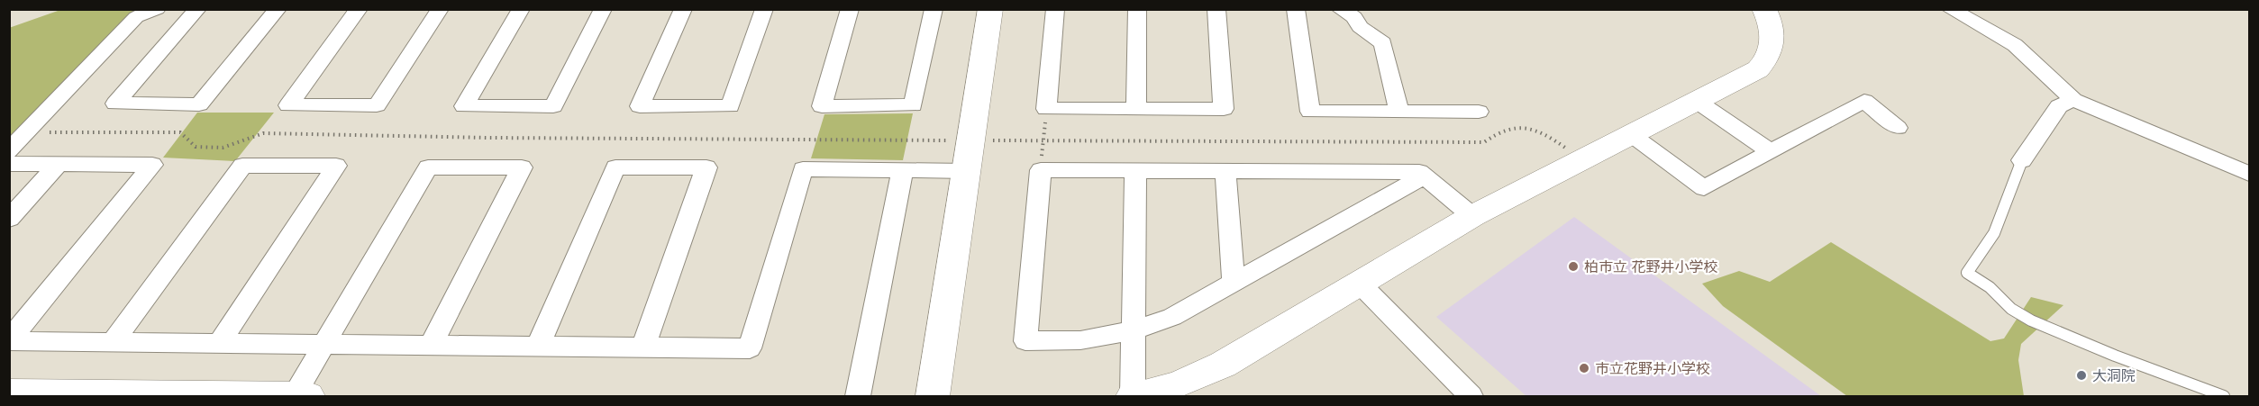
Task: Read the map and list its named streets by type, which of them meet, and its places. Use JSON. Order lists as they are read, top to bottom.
{
  "places": ["柏市立 花野井小学校", "市立花野井小学校", "大洞院"]
}
